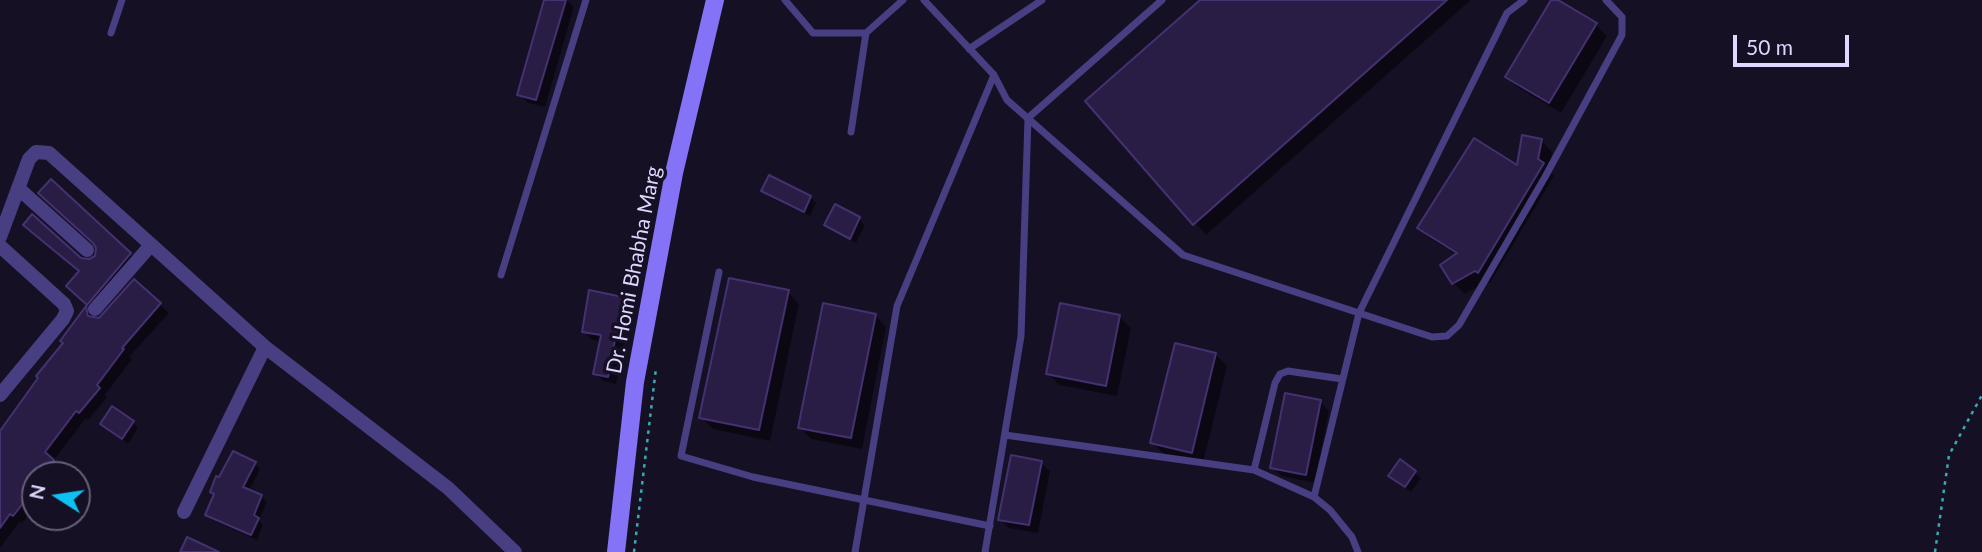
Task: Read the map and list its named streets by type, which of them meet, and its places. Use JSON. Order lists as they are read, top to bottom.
{
  "streets": {
    "main road": ["Dr. Homi Bhabha Marg"]
  },
  "scale_bar": "50 m",
  "north": "left"
}
